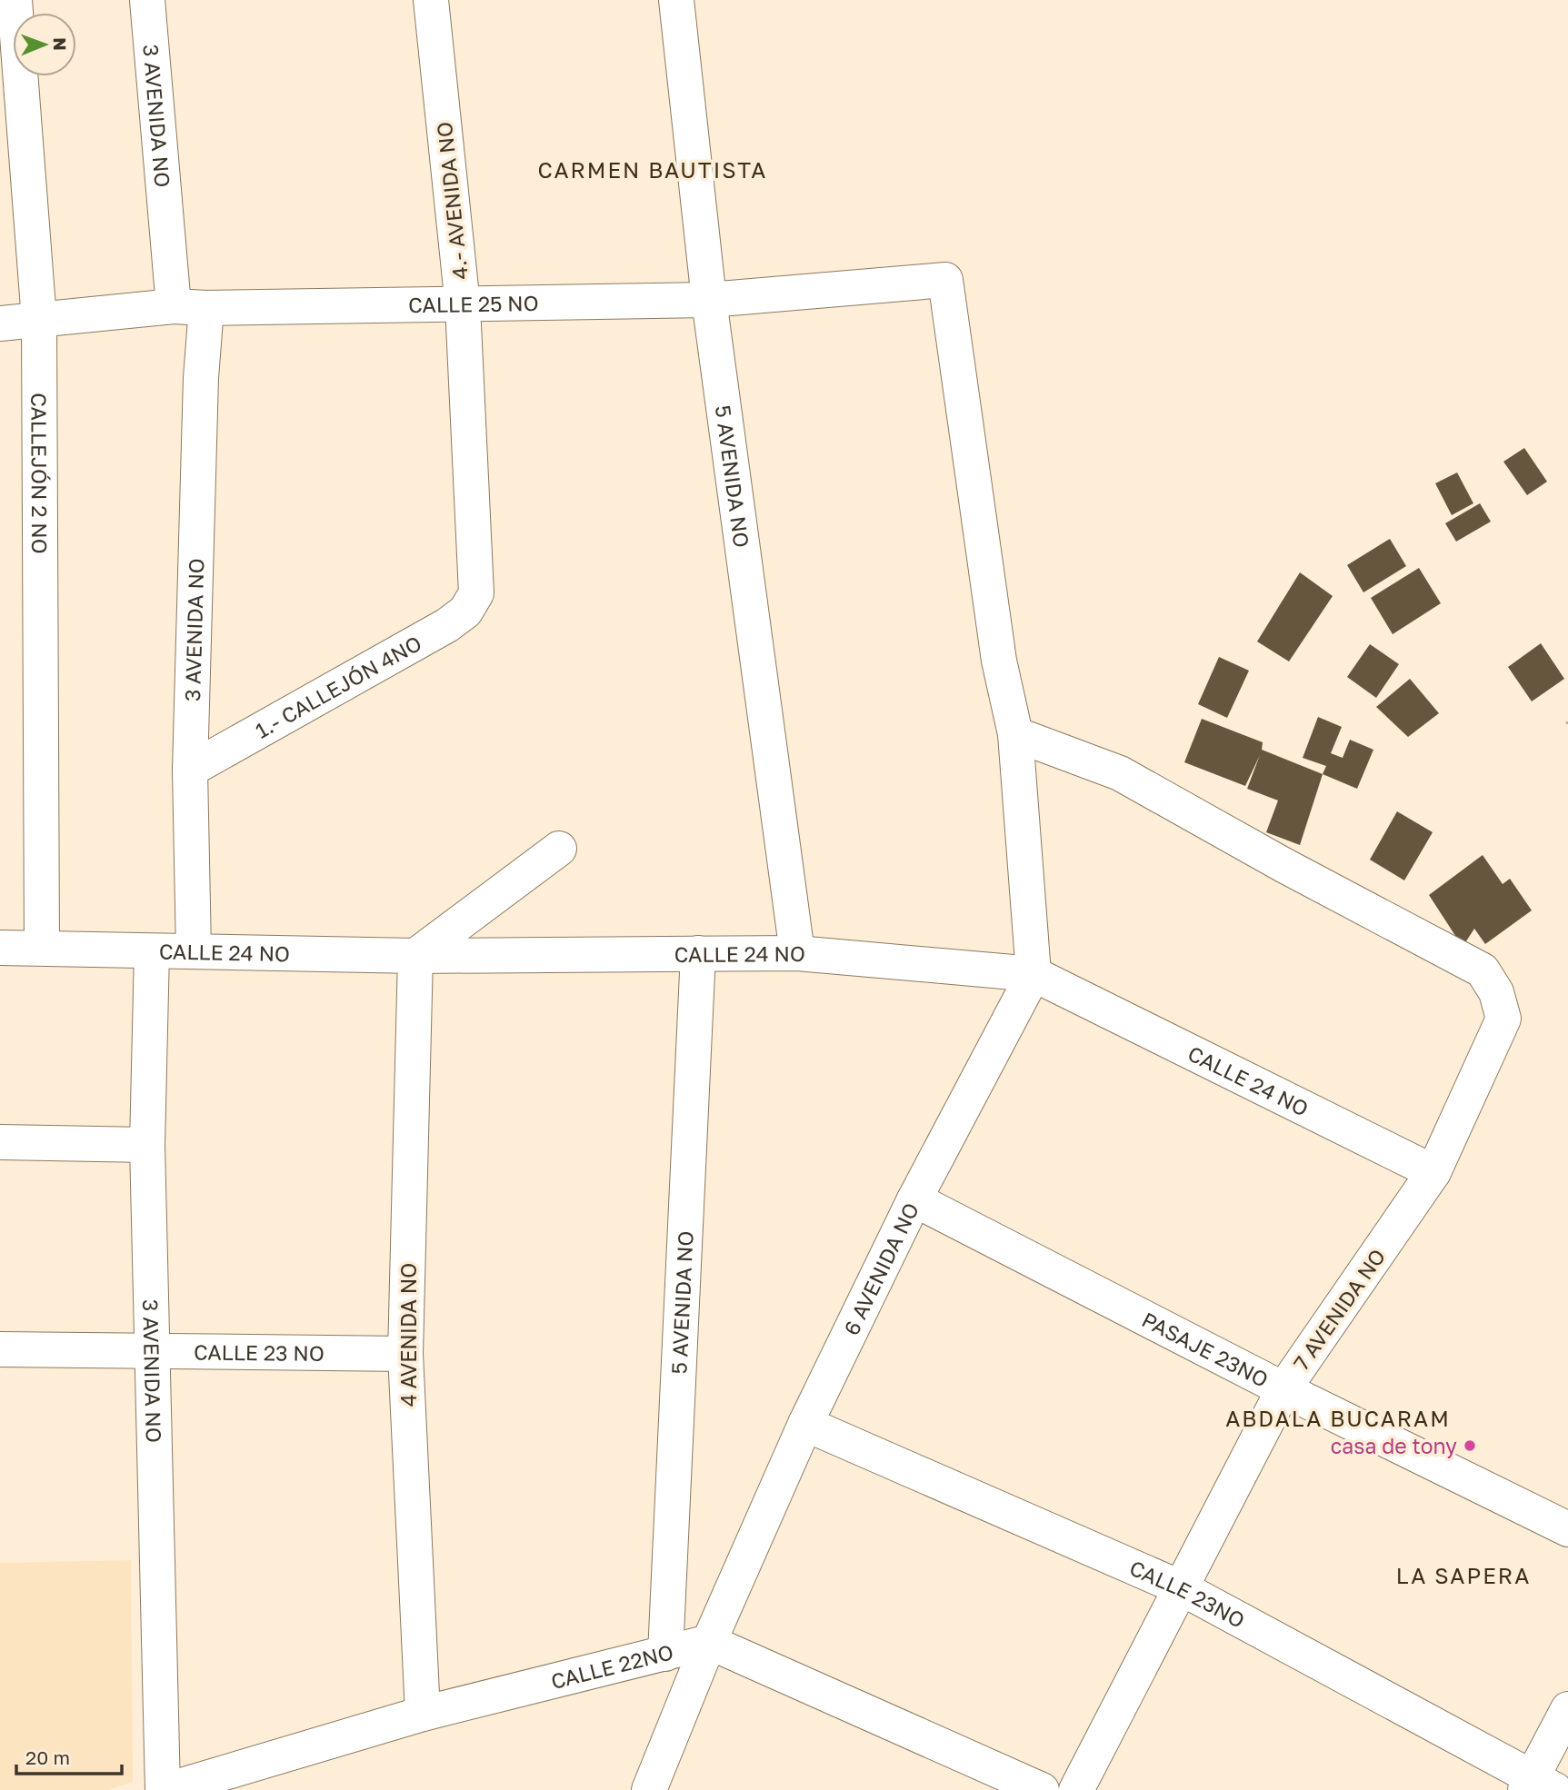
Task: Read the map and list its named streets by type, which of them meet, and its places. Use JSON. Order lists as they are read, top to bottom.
{
  "streets": {
    "street": [
      "3 AVENIDA NO",
      "4.- AVENIDA NO",
      "CALLE 25 NO",
      "CALLEJÓN 2 NO",
      "5 AVENIDA NO",
      "1.- CALLEJÓN 4NO",
      "CALLE 24 NO",
      "6 AVENIDA NO",
      "7 AVENIDA NO",
      "4 AVENIDA NO",
      "PASAJE 23NO",
      "CALLE 23 NO",
      "CALLE 23NO",
      "CALLE 22NO"
    ]
  },
  "crossings": [
    ["3 AVENIDA NO", "CALLE 25 NO"],
    ["3 AVENIDA NO", "1.- CALLEJÓN 4NO"],
    ["3 AVENIDA NO", "CALLE 24 NO"],
    ["3 AVENIDA NO", "CALLE 23 NO"],
    ["3 AVENIDA NO", "CALLE 22NO"],
    ["4.- AVENIDA NO", "CALLE 25 NO"],
    ["4.- AVENIDA NO", "1.- CALLEJÓN 4NO"],
    ["CALLE 25 NO", "CALLEJÓN 2 NO"],
    ["CALLE 25 NO", "5 AVENIDA NO"],
    ["CALLE 25 NO", "7 AVENIDA NO"],
    ["CALLEJÓN 2 NO", "CALLE 24 NO"],
    ["5 AVENIDA NO", "CALLE 24 NO"],
    ["5 AVENIDA NO", "CALLE 22NO"],
    ["CALLE 24 NO", "6 AVENIDA NO"],
    ["CALLE 24 NO", "7 AVENIDA NO"],
    ["CALLE 24 NO", "4 AVENIDA NO"],
    ["6 AVENIDA NO", "PASAJE 23NO"],
    ["6 AVENIDA NO", "CALLE 23NO"],
    ["6 AVENIDA NO", "CALLE 22NO"],
    ["7 AVENIDA NO", "PASAJE 23NO"],
    ["7 AVENIDA NO", "CALLE 23NO"],
    ["4 AVENIDA NO", "CALLE 23 NO"],
    ["4 AVENIDA NO", "CALLE 22NO"]
  ],
  "districts": ["CARMEN BAUTISTA", "ABDALA BUCARAM", "LA SAPERA"],
  "places": ["casa de tony"],
  "scale_bar": "20 m",
  "north": "right"
}
